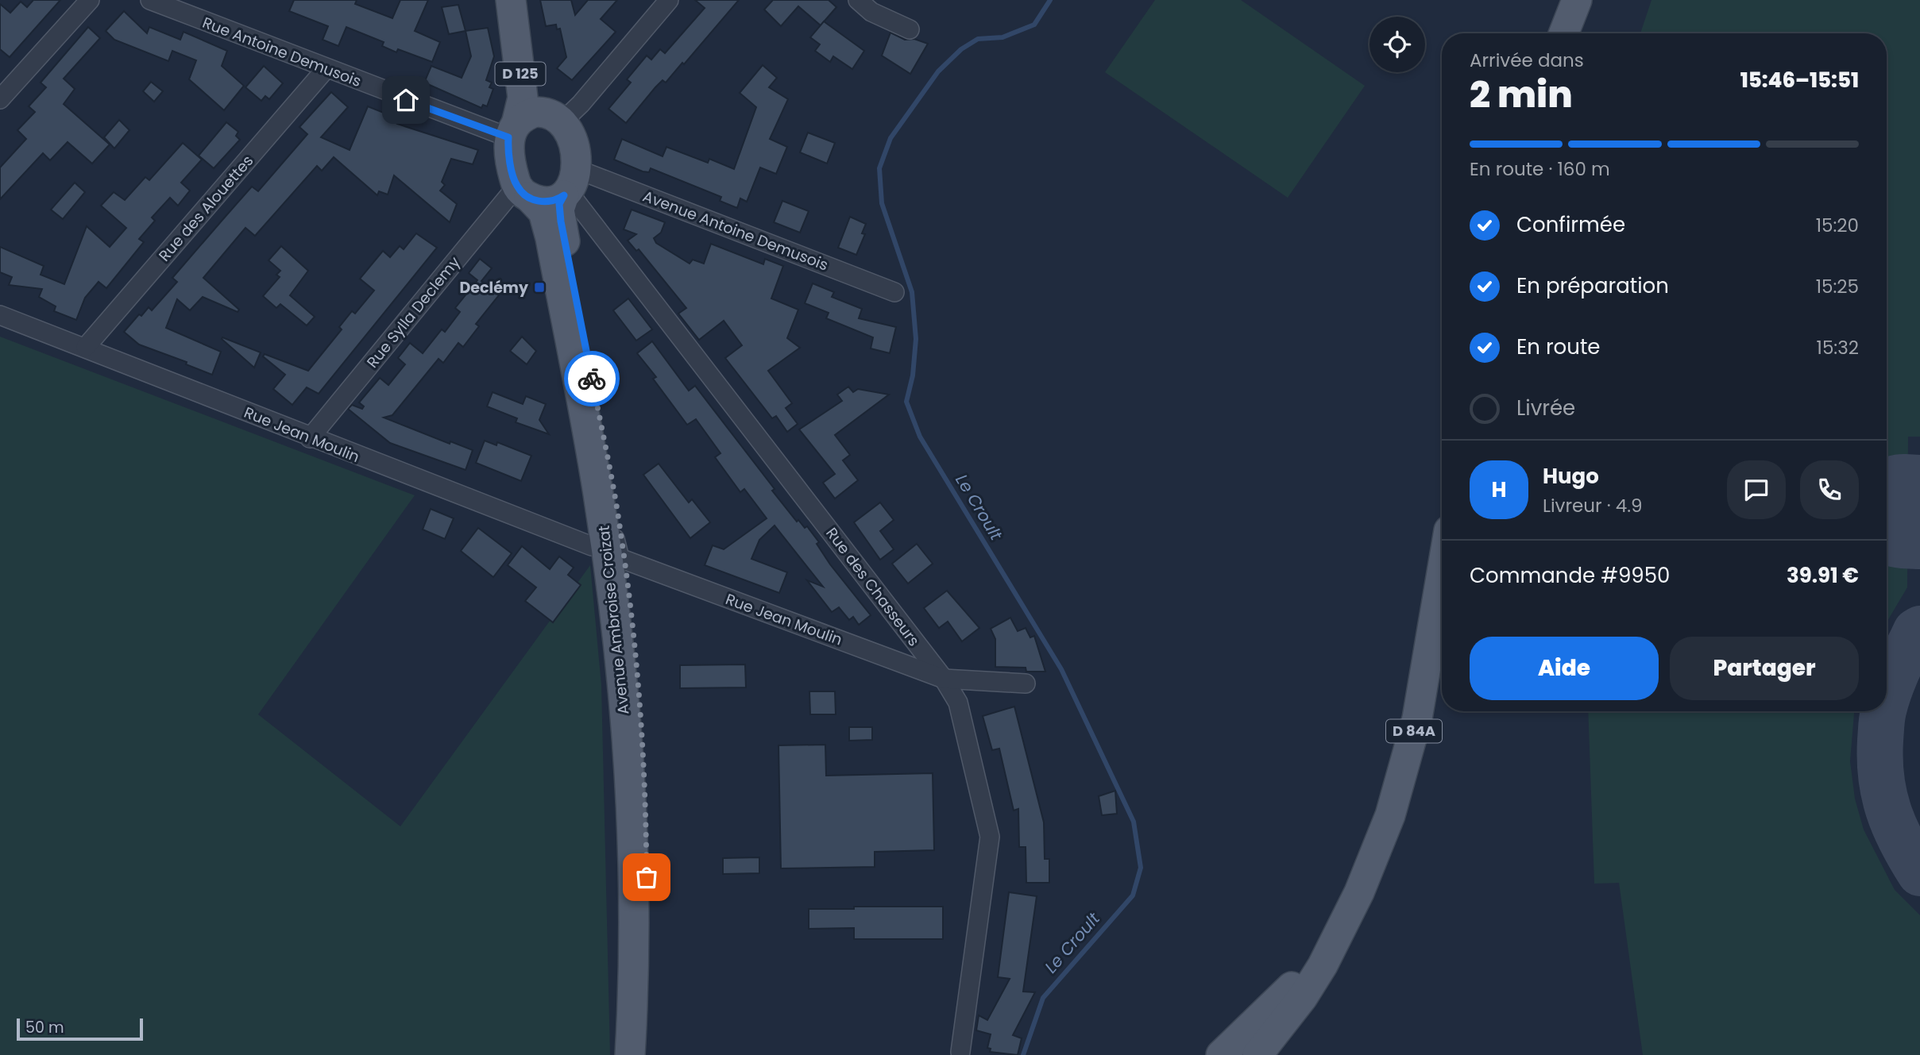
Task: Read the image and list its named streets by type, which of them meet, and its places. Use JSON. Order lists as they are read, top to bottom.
{
  "streets": {
    "main road": ["D 125", "Avenue Ambroise Croizat", "D 84A"],
    "street": [
      "Rue Antoine Demusois",
      "Rue des Alouettes",
      "Avenue Antoine Demusois",
      "Rue Sylla Declemy",
      "Rue Jean Moulin",
      "Rue des Chasseurs"
    ]
  },
  "crossings": [
    ["Rue Antoine Demusois", "D 125"],
    ["Rue Antoine Demusois", "Rue des Alouettes"],
    ["Rue Antoine Demusois", "Avenue Antoine Demusois"],
    ["Rue Antoine Demusois", "Rue Sylla Declemy"],
    ["Rue Antoine Demusois", "Rue des Chasseurs"],
    ["Rue Antoine Demusois", "Avenue Ambroise Croizat"],
    ["D 125", "Avenue Antoine Demusois"],
    ["D 125", "Rue Sylla Declemy"],
    ["D 125", "Rue des Chasseurs"],
    ["D 125", "Avenue Ambroise Croizat"],
    ["Rue des Alouettes", "Rue Jean Moulin"],
    ["Avenue Antoine Demusois", "Rue Sylla Declemy"],
    ["Avenue Antoine Demusois", "Rue des Chasseurs"],
    ["Avenue Antoine Demusois", "Avenue Ambroise Croizat"],
    ["Rue Sylla Declemy", "Rue Jean Moulin"],
    ["Rue Sylla Declemy", "Rue des Chasseurs"],
    ["Rue Sylla Declemy", "Avenue Ambroise Croizat"],
    ["Rue Jean Moulin", "Rue des Chasseurs"],
    ["Rue Jean Moulin", "Avenue Ambroise Croizat"],
    ["Rue des Chasseurs", "Avenue Ambroise Croizat"]
  ],
  "water": ["Le Croult"],
  "places": {
    "transit": ["Declémy"]
  },
  "scale_bar": "50 m",
  "page": {
    "heading": ["2 min", "Arrivée dans", "15:46–15:51"],
    "panel": [
      "Hugo",
      "Livreur · 4.9",
      "Commande #9950",
      "39.91 €"
    ],
    "bar": "En route · 160 m",
    "list": [
      ["Confirmée", "15:20"],
      ["En préparation", "15:25"],
      ["En route", "15:32"],
      "Livrée"
    ],
    "round": "H",
    "buttons": ["Aide", "Partager"],
    "scale": "50 m"
  }
}
